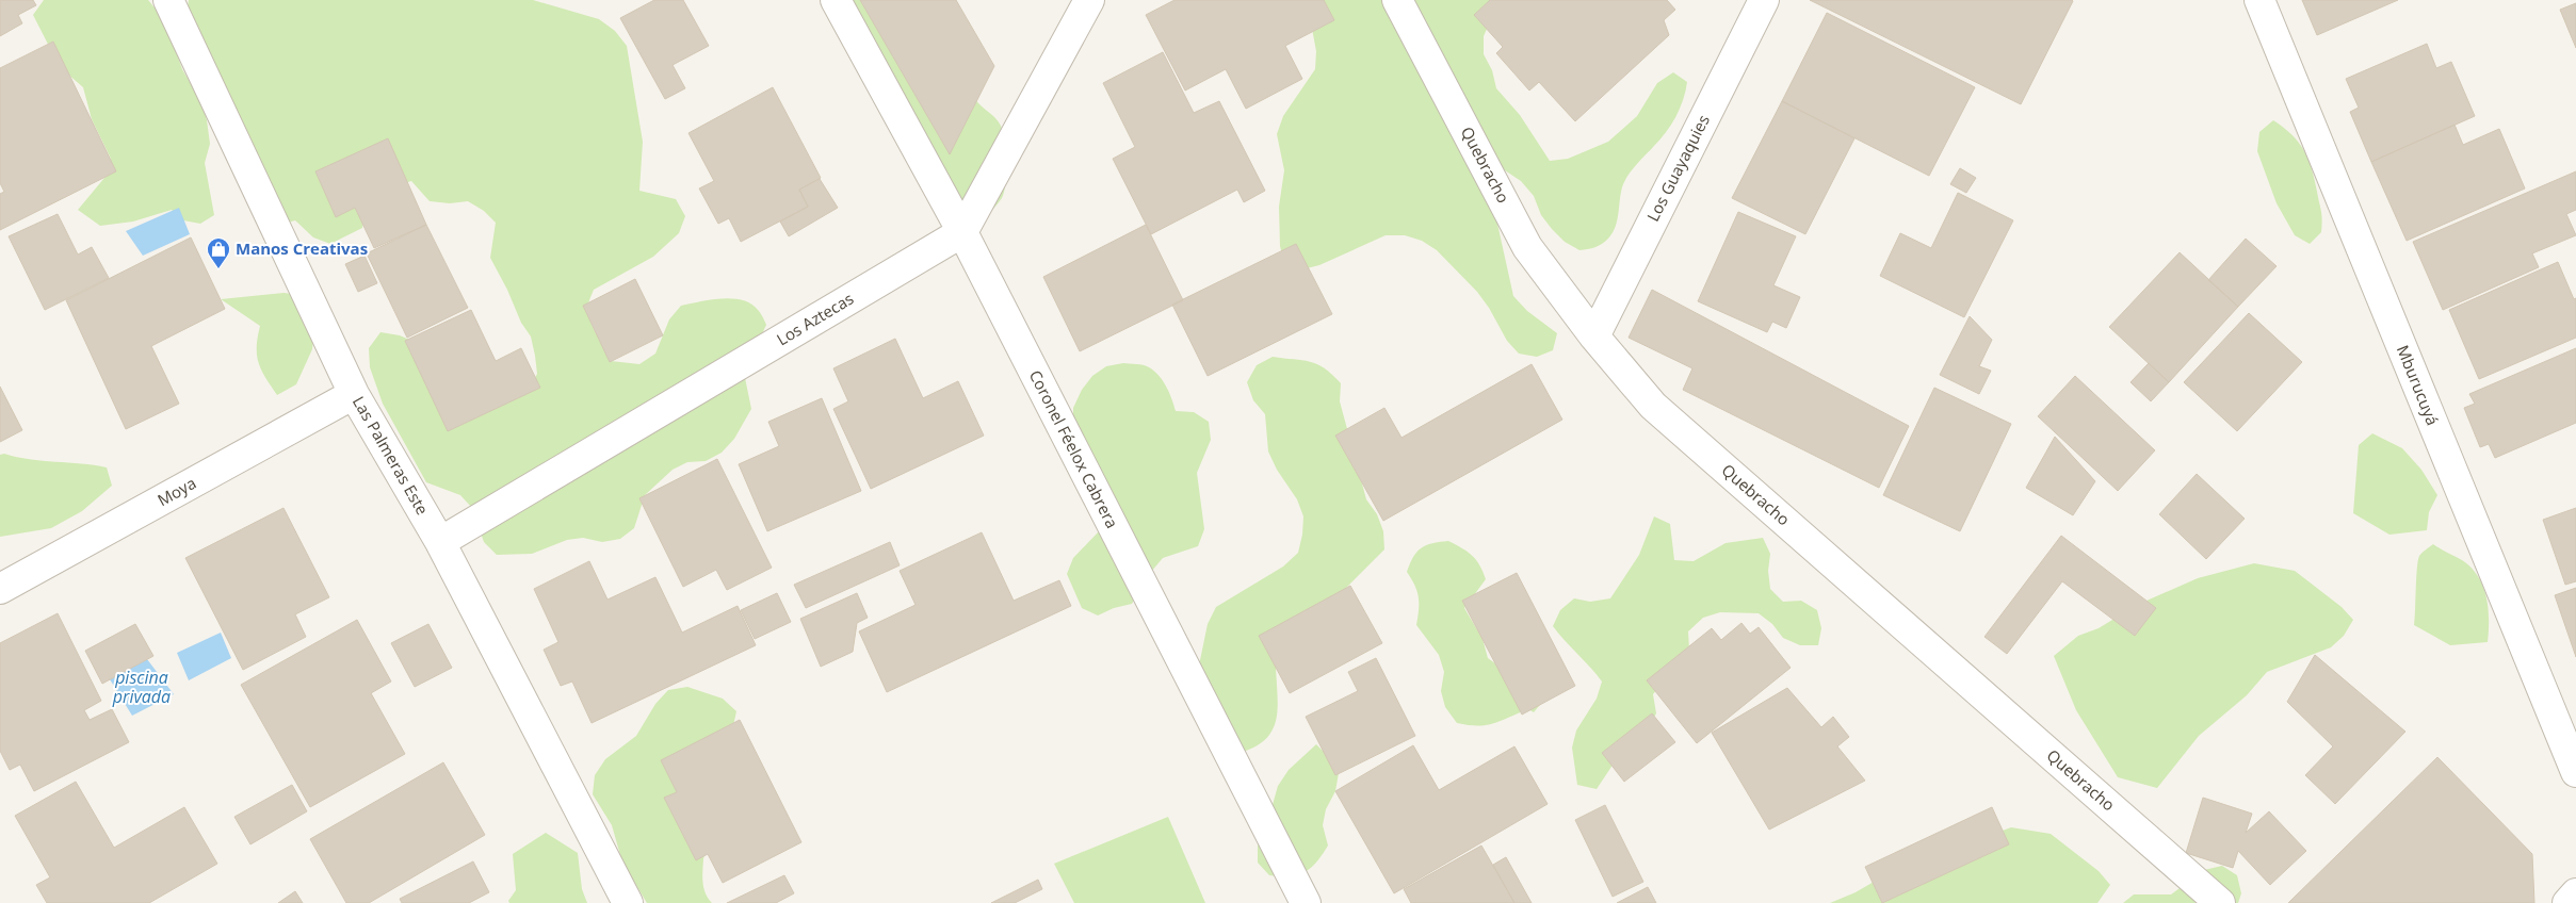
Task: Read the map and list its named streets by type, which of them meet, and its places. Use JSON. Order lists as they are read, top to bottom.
{
  "streets": {
    "street": [
      "Quebracho",
      "Los Guayaquies",
      "Los Aztecas",
      "Mburucuyá",
      "Coronel Féelox Cabrera",
      "Las Palmeras Este",
      "Moya"
    ]
  },
  "crossings": [
    ["Quebracho", "Los Guayaquies"],
    ["Los Aztecas", "Coronel Féelox Cabrera"],
    ["Los Aztecas", "Las Palmeras Este"],
    ["Las Palmeras Este", "Moya"]
  ],
  "water": ["piscina privada"],
  "places": {
    "shop": ["Manos Creativas"]
  }
}
